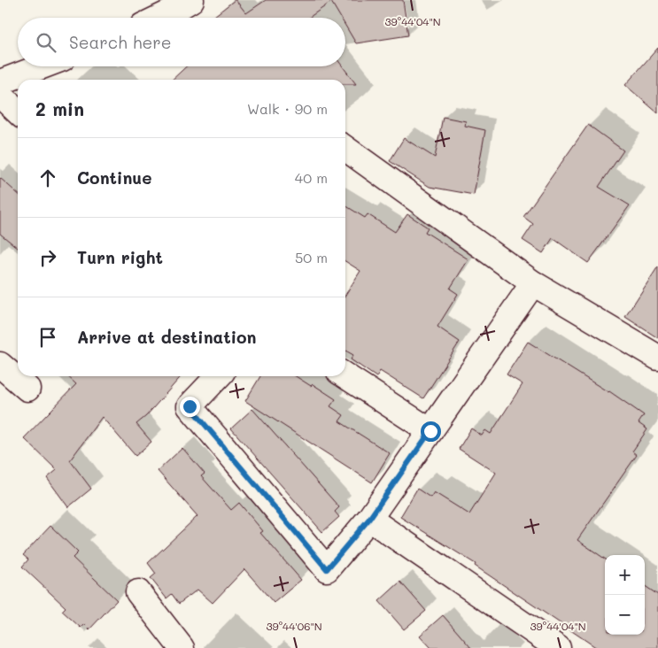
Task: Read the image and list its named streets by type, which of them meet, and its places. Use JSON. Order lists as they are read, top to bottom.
{
  "page": {
    "search": "Search here",
    "heading": ["2 min", "Walk · 90 m"],
    "list": [
      ["Continue", "40 m"],
      ["Turn right", "50 m"],
      "Arrive at destination"
    ],
    "map_buttons": ["+", "−"]
  },
  "coordinates": ["39°44'04\"N", "39°44'06\"N"]
}
